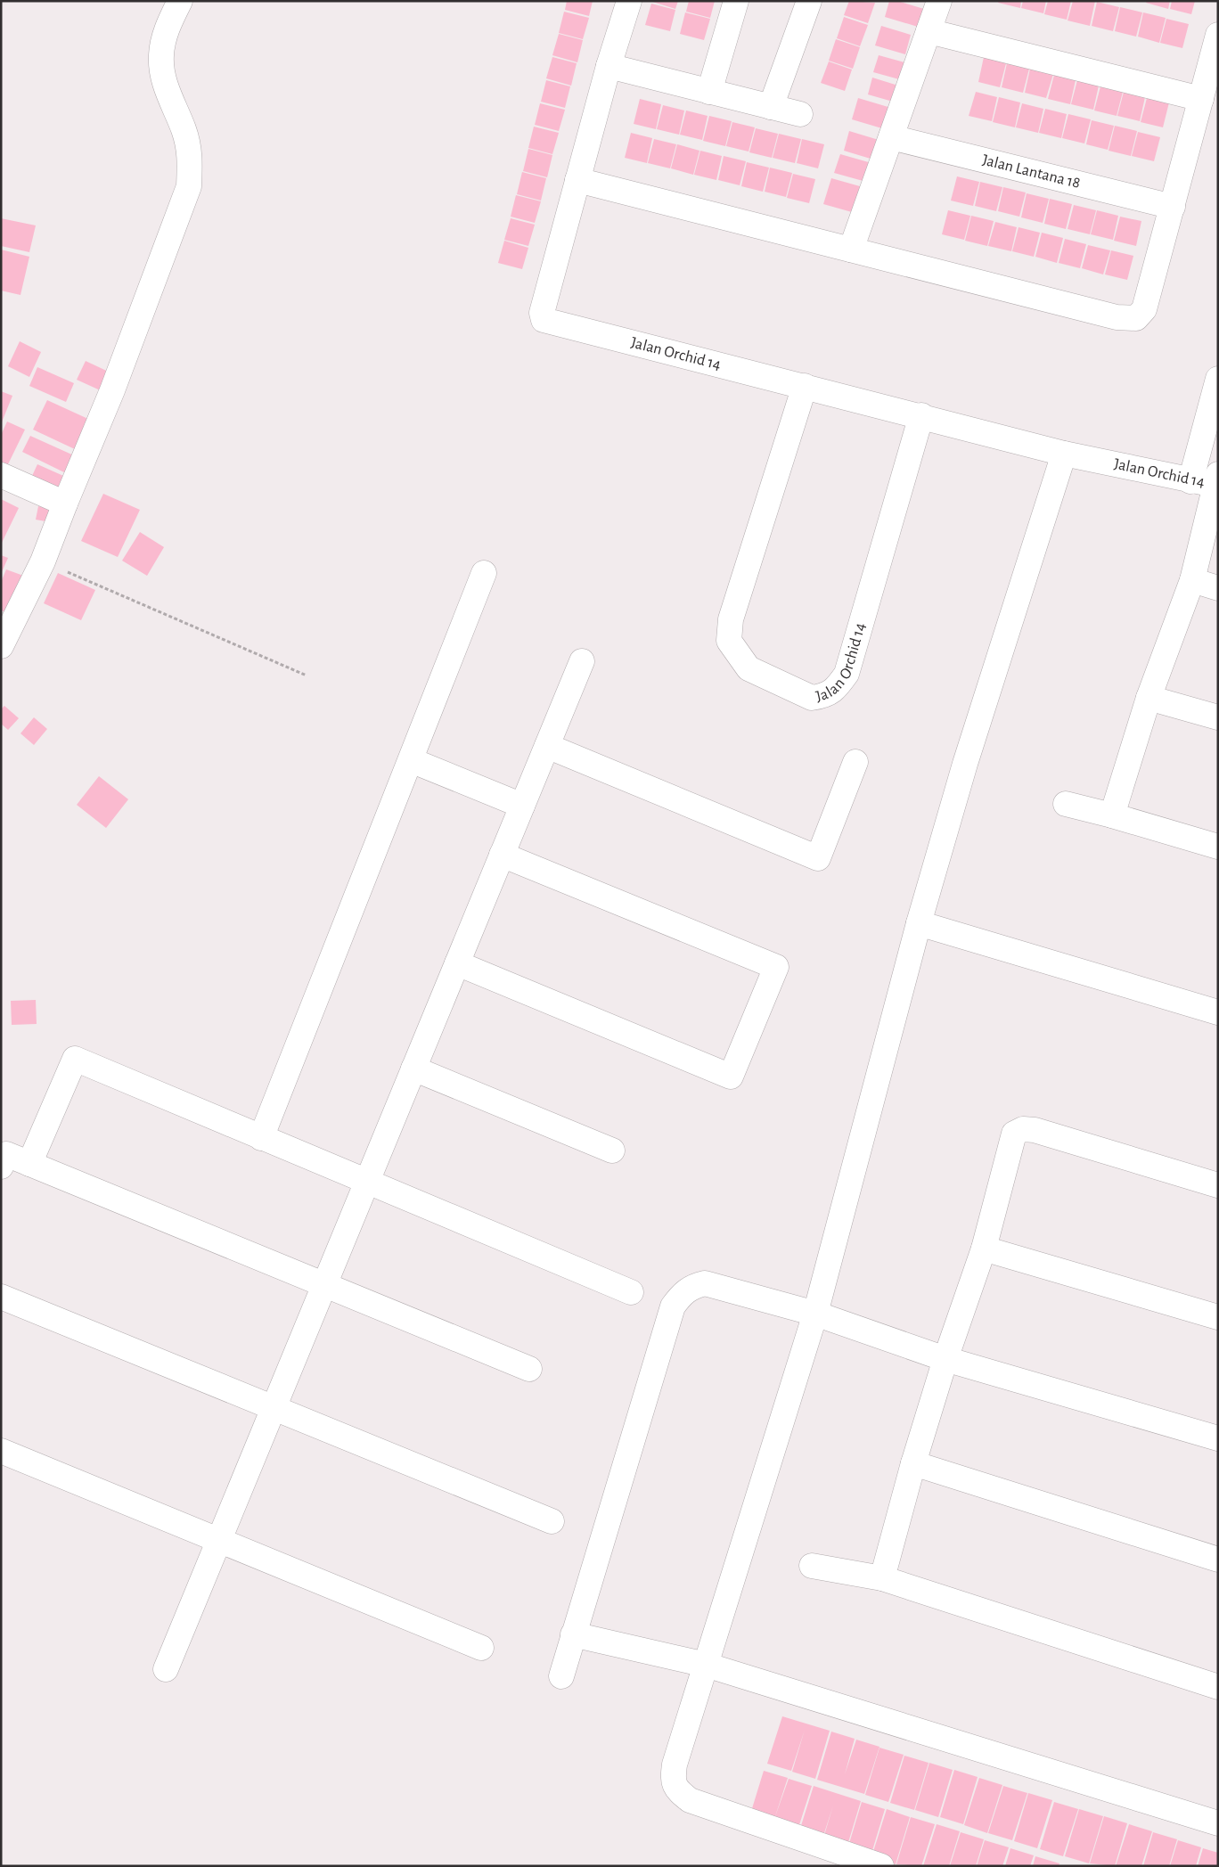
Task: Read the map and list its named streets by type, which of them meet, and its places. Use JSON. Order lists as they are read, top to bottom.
{
  "streets": {
    "street": ["Jalan Lantana 18", "Jalan Orchid 14"]
  }
}
